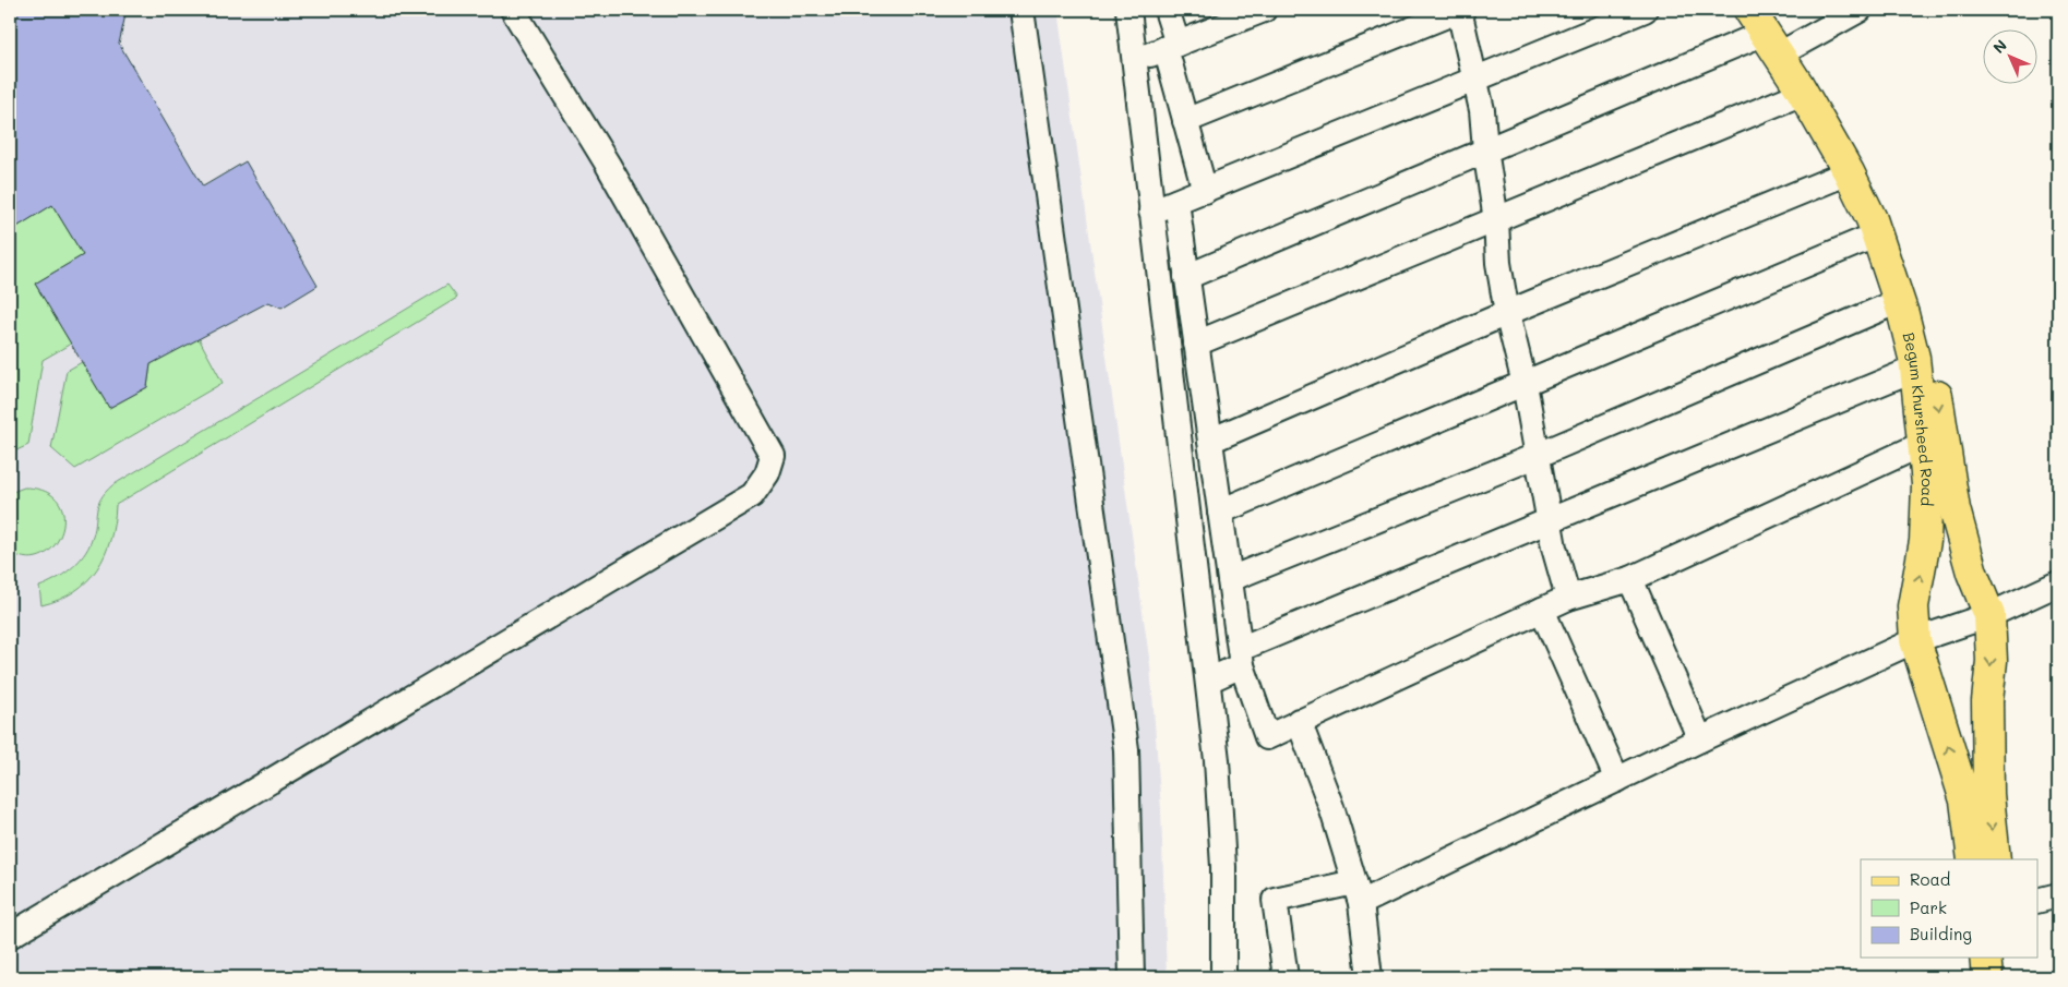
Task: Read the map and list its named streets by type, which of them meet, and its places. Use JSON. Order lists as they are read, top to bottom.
{
  "streets": {
    "main road": ["Begum Khursheed Road"]
  },
  "legend": ["Road", "Park", "Building"],
  "north": "top left"
}
